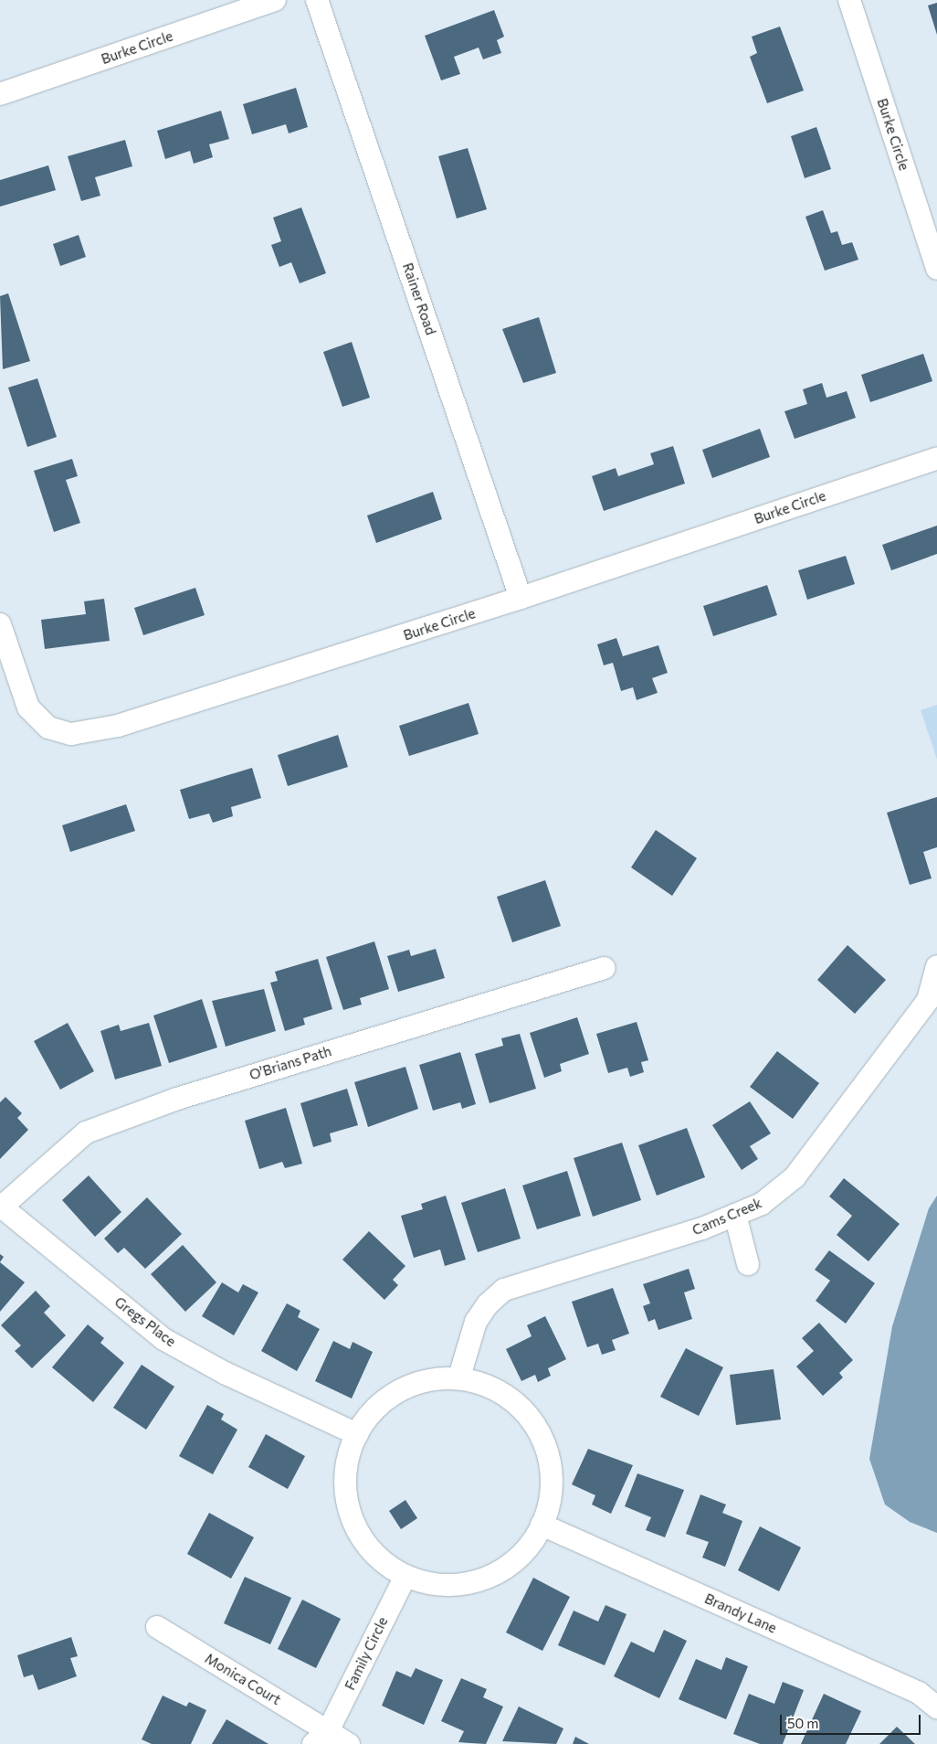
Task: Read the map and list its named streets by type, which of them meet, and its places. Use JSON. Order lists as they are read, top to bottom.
{
  "streets": {
    "street": [
      "Burke Circle",
      "Rainer Road",
      "O'Brians Path",
      "Cams Creek",
      "Gregs Place",
      "Brandy Lane",
      "Family Circle",
      "Monica Court"
    ]
  },
  "crossings": [
    ["Burke Circle", "Rainer Road"],
    ["O'Brians Path", "Gregs Place"],
    ["Family Circle", "Monica Court"]
  ],
  "scale_bar": "50 m"
}
